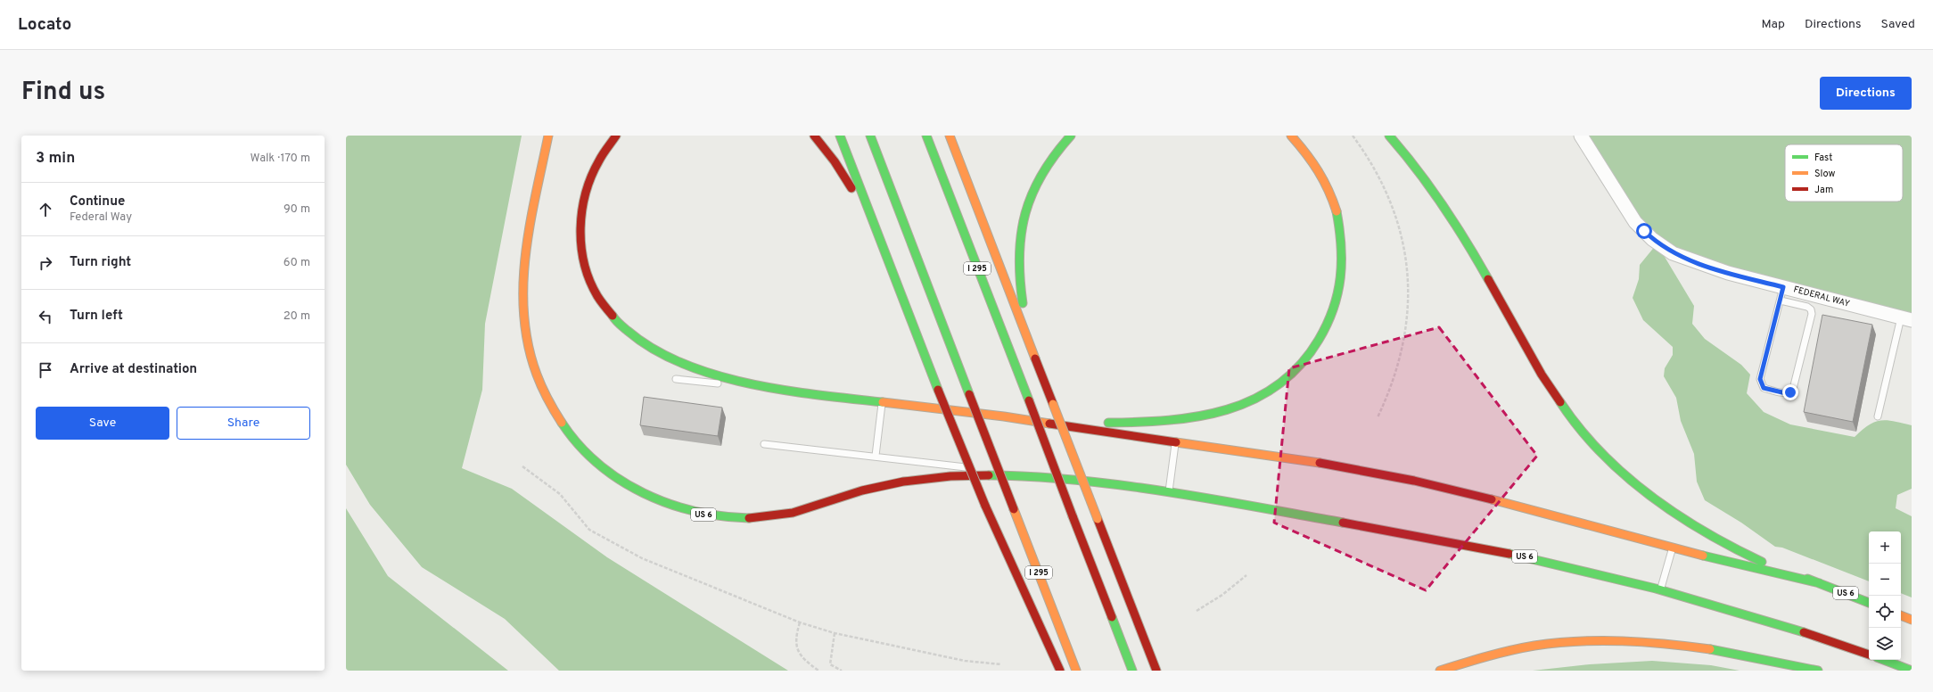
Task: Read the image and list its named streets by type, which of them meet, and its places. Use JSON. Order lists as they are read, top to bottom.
{
  "streets": {
    "highway": ["I 295", "US 6"],
    "street": ["FEDERAL WAY"]
  },
  "legend": ["Fast", "Slow", "Jam"],
  "page": {
    "header": "Locato",
    "nav": ["Map", "Directions", "Saved"],
    "title": "Find us",
    "buttons": [
      "Directions",
      ["Save", "Share"]
    ],
    "heading": ["3 min", "Walk · 170 m"],
    "list": [
      ["Continue", "Federal Way", "90 m"],
      ["Turn right", "60 m"],
      ["Turn left", "20 m"],
      "Arrive at destination"
    ],
    "map_buttons": ["+", "−"]
  }
}
